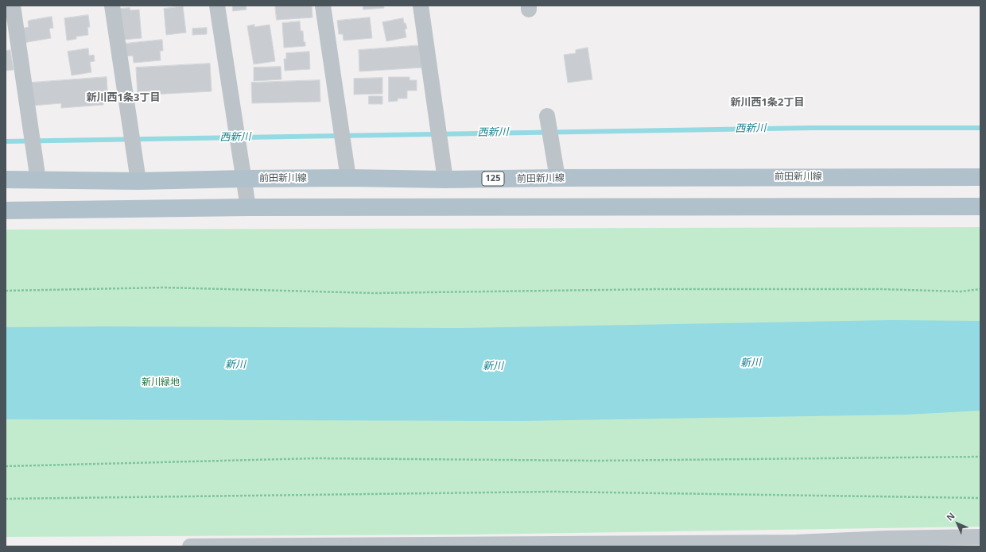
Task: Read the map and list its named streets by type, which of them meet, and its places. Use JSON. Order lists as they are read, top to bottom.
{
  "streets": {
    "main road": ["前田新川線", "125"]
  },
  "districts": ["新川西1条3丁目", "新川西1条2丁目"],
  "water": ["西新川", "新川"],
  "parks": ["新川緑地"],
  "north": "top left"
}
